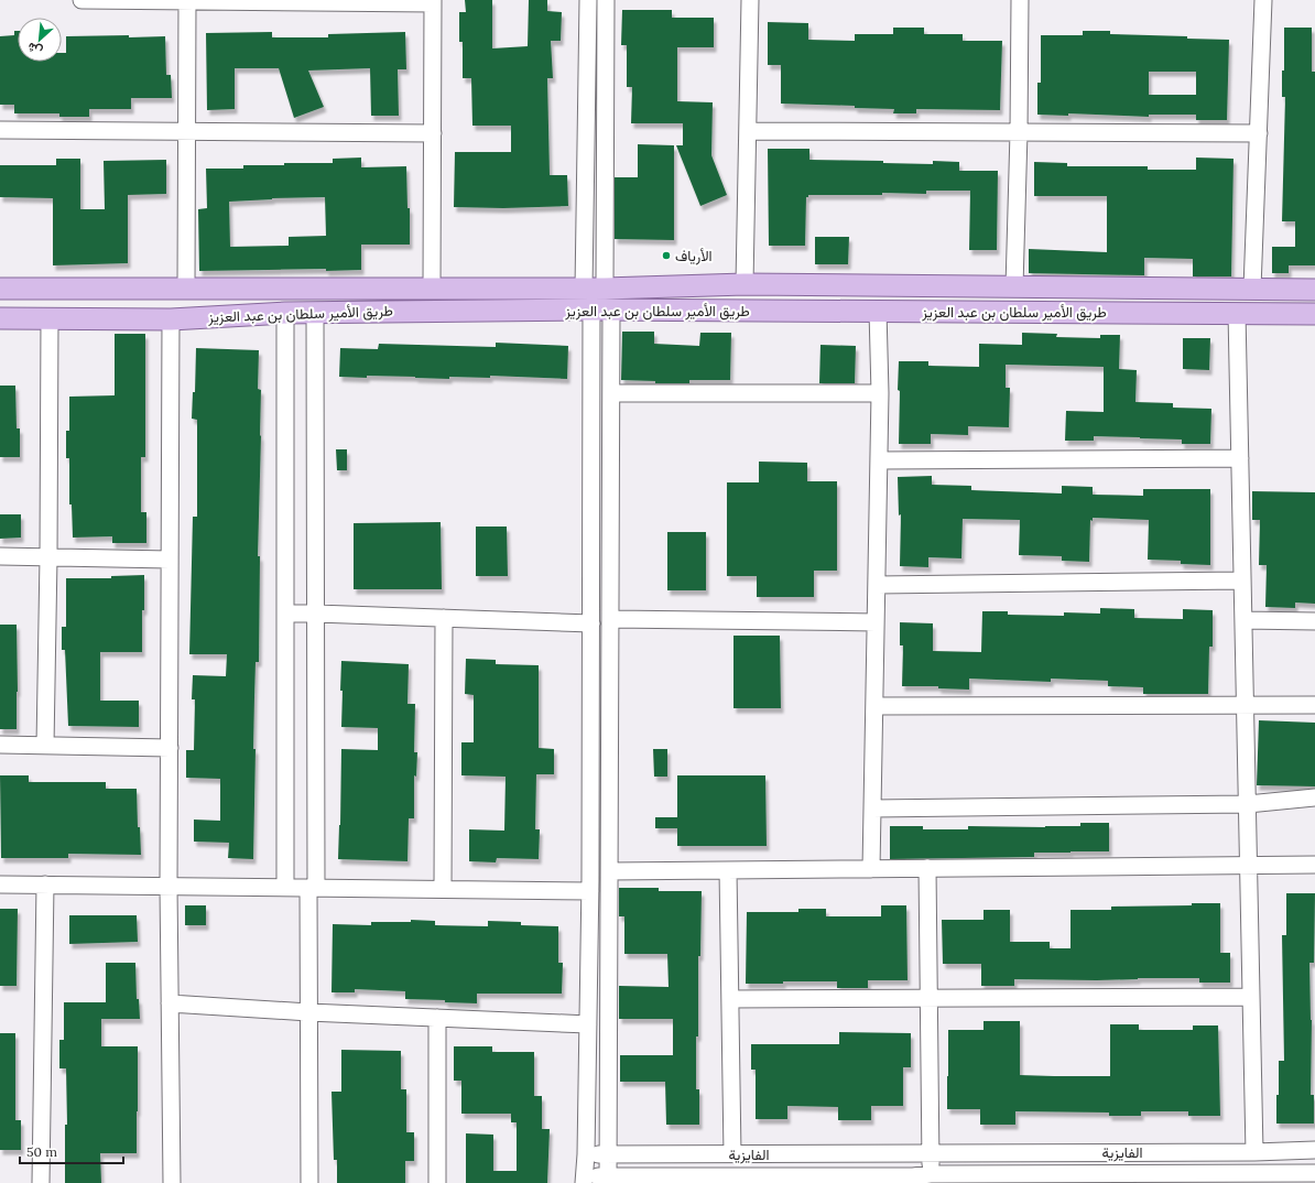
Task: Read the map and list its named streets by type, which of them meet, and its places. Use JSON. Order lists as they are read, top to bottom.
{
  "streets": {
    "main road": ["طريق الأمير سلطان بن عبد العزيز"],
    "street": ["الفايزية"]
  },
  "places": ["الأرياف"],
  "scale_bar": "50 m",
  "north": "bottom left"
}
